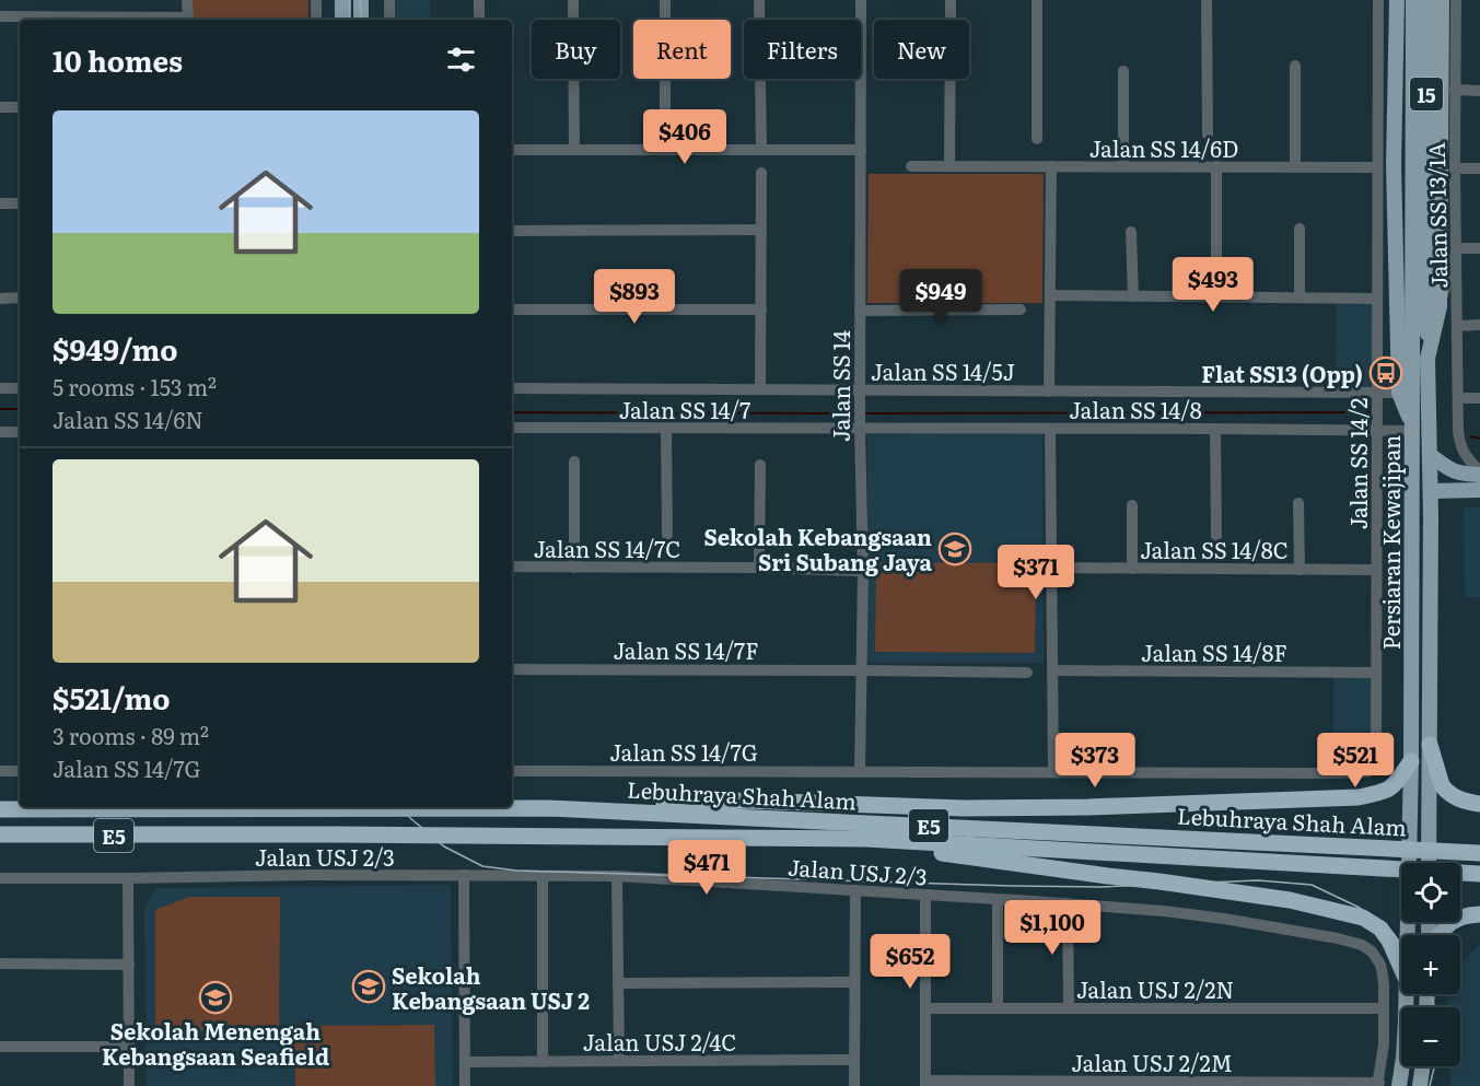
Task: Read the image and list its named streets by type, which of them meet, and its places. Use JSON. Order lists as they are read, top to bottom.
{
  "streets": {
    "highway": ["Lebuhraya Shah Alam", "E5"],
    "main road": ["15", "Persiaran Kewajipan"],
    "street": [
      "Jalan SS 14/6D",
      "Jalan SS 13/1A",
      "Jalan SS 14/5J",
      "Jalan SS 14",
      "Jalan SS 14/7",
      "Jalan SS 14/8",
      "Jalan SS 14/2",
      "Jalan SS 14/7C",
      "Jalan SS 14/8C",
      "Jalan SS 14/7F",
      "Jalan SS 14/8F",
      "Jalan SS 14/7G",
      "Jalan USJ 2/3",
      "Jalan USJ 2/2N",
      "Jalan USJ 2/4C",
      "Jalan USJ 2/2M"
    ]
  },
  "crossings": [
    ["Jalan SS 14/6D", "Jalan SS 14/2"],
    ["Jalan SS 14/5J", "Jalan SS 14"],
    ["Jalan SS 14/5J", "Jalan SS 14/2"],
    ["Jalan SS 14/5J", "Persiaran Kewajipan"],
    ["Jalan SS 14", "Jalan SS 14/7"],
    ["Jalan SS 14", "Jalan SS 14/8"],
    ["Jalan SS 14", "Jalan SS 14/7C"],
    ["Jalan SS 14", "Jalan SS 14/7F"],
    ["Jalan SS 14", "Jalan SS 14/7G"],
    ["Jalan SS 14/7", "Jalan SS 14/8"],
    ["Jalan SS 14/8", "Jalan SS 14/2"],
    ["Jalan SS 14/8", "Persiaran Kewajipan"],
    ["Jalan SS 14/2", "Jalan SS 14/8C"],
    ["Jalan SS 14/2", "Jalan SS 14/8F"],
    ["Jalan SS 14/2", "Jalan SS 14/7G"],
    ["Jalan USJ 2/3", "Jalan USJ 2/2N"],
    ["Jalan USJ 2/3", "Jalan USJ 2/2M"]
  ],
  "places": {
    "bus stop": ["Flat SS13 (Opp)"],
    "school or university": ["Sekolah Kebangsaan Sri Subang Jaya", "Sekolah Kebangsaan USJ 2", "Sekolah Menengah Kebangsaan Seafield"]
  },
  "page": {
    "chip": [
      "Buy",
      "Rent",
      "Filters",
      "New"
    ],
    "heading": "10 homes",
    "list": [
      {
        "name": "$949/mo",
        "note": "5 rooms · 153 m² · Jalan SS 14/6N"
      },
      {
        "name": "$521/mo",
        "note": "3 rooms · 89 m² · Jalan SS 14/7G"
      }
    ],
    "price": [
      "$406",
      "$493",
      "$893",
      "$949",
      "$371",
      "$373",
      "$521",
      "$471",
      "$1,100",
      "$652"
    ],
    "map_buttons": ["+", "−"]
  }
}
